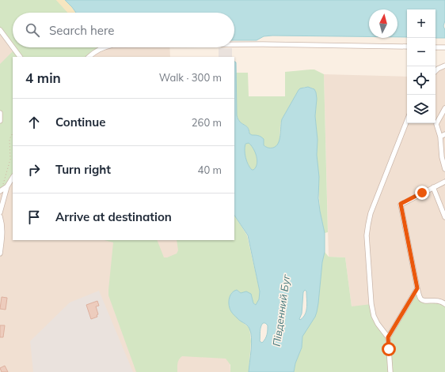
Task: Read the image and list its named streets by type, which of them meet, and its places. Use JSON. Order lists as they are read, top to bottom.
{
  "water": ["Південний Буг"],
  "north": "top",
  "page": {
    "map_buttons": ["+", "−"],
    "search": "Search here",
    "heading": ["4 min", "Walk · 300 m"],
    "list": [
      ["Continue", "260 m"],
      ["Turn right", "40 m"],
      "Arrive at destination"
    ]
  }
}
